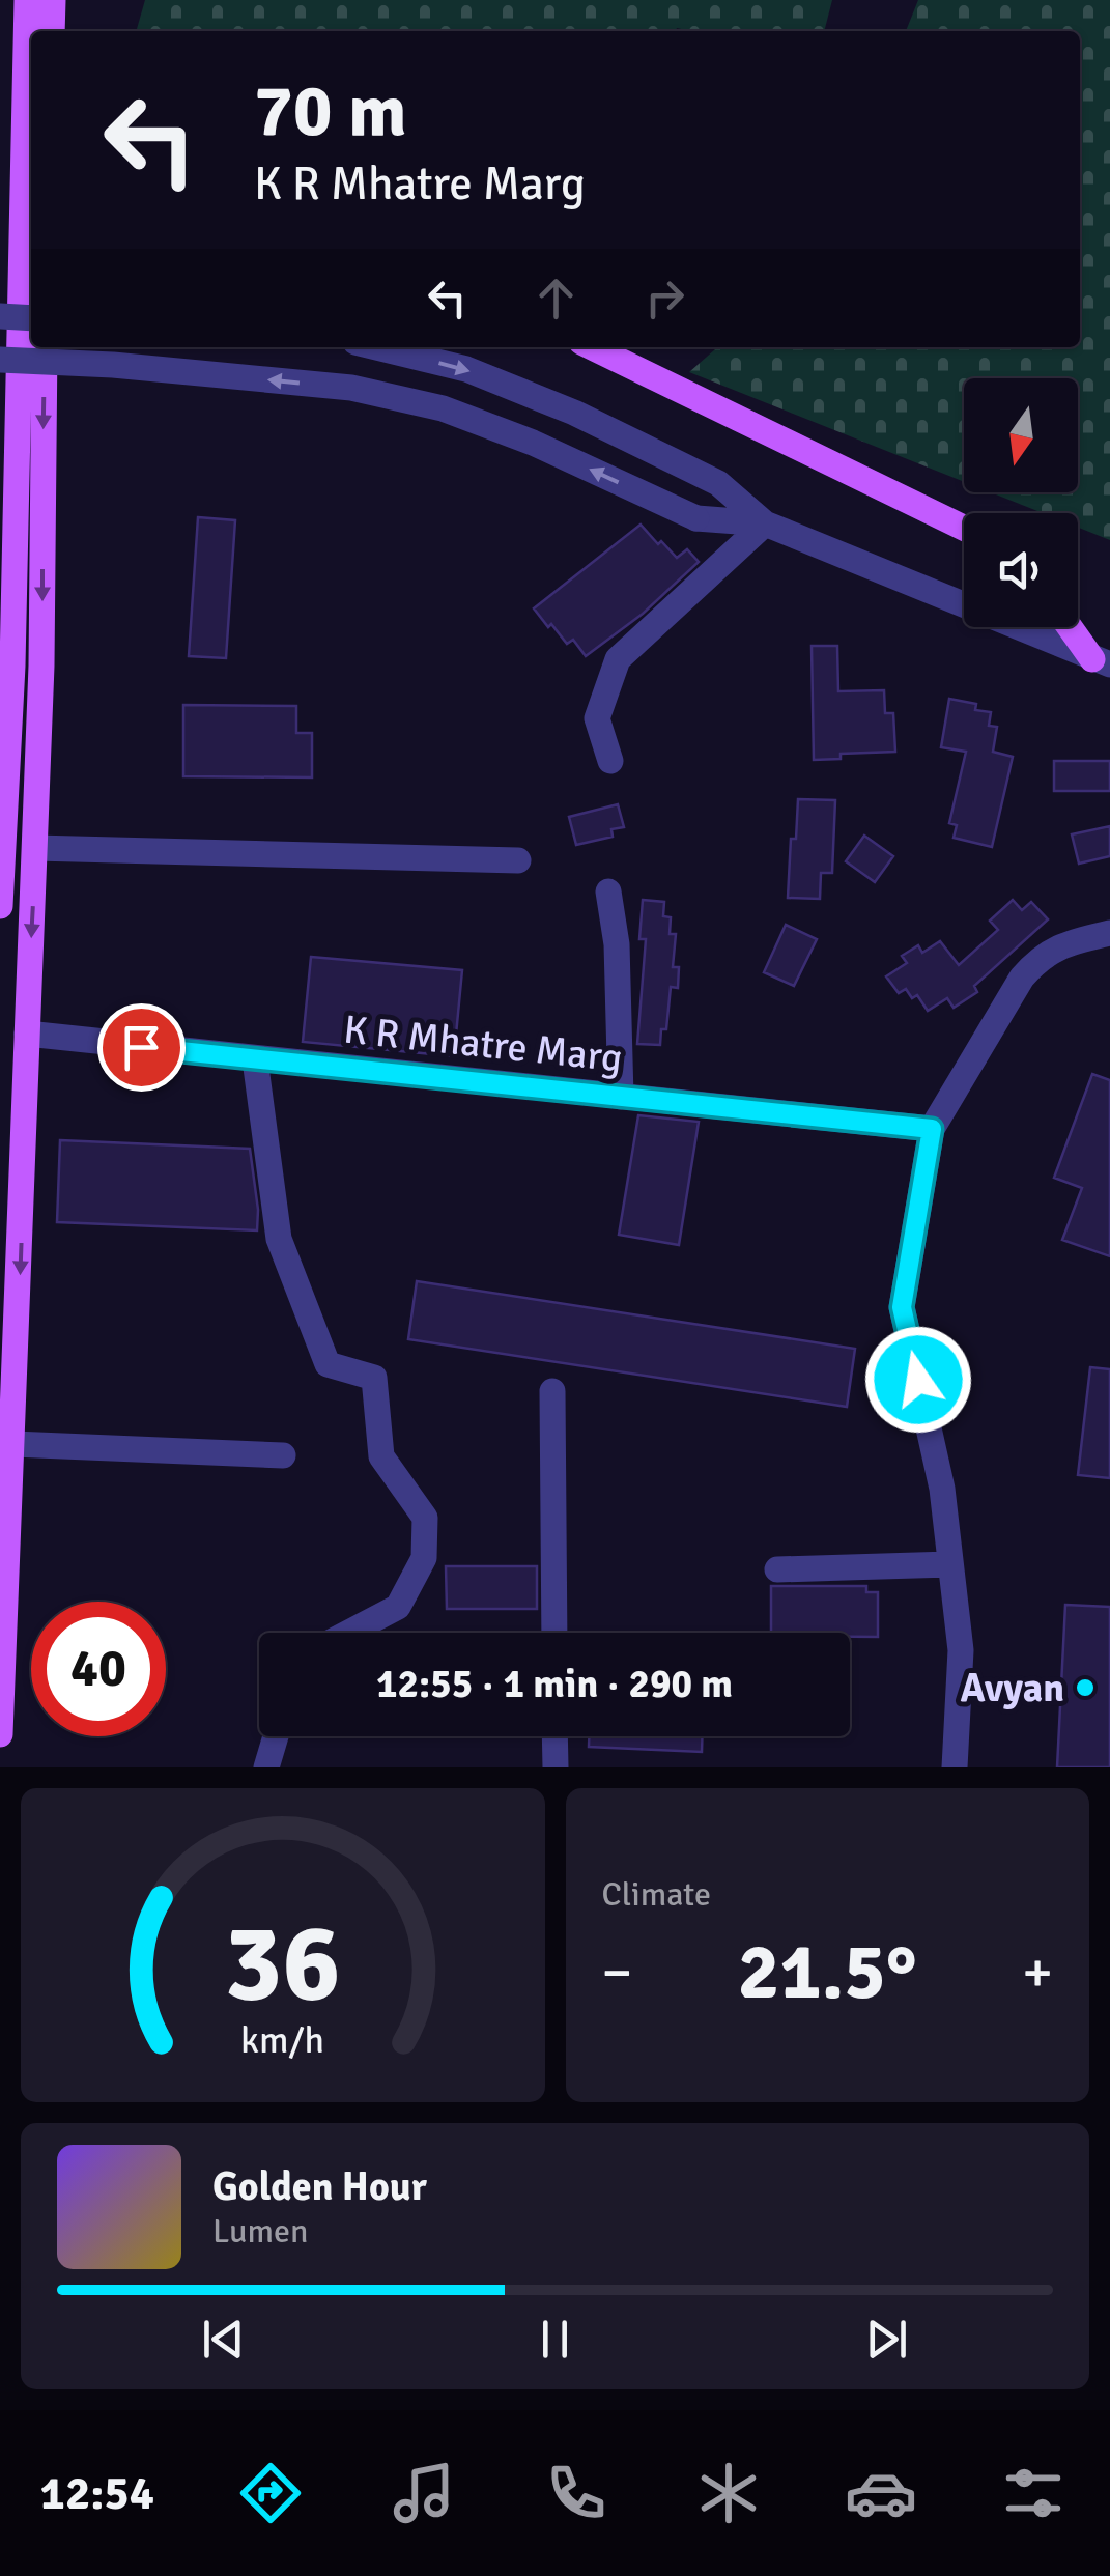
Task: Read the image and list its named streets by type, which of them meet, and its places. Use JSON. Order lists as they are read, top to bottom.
{
  "streets": {
    "street": ["K R Mhatre Marg"]
  },
  "places": ["Avyan"],
  "north": "bottom",
  "page": {
    "turn": ["70 m", "K R Mhatre Marg"],
    "limit": "40",
    "trip": "12:55 · 1 min · 290 m",
    "tile": "Climate",
    "heat": ["−", "21.5°", "+"],
    "song": ["Golden Hour", "Lumen"],
    "tabs": "12:54",
    "gauge": ["36", "km/h"]
  }
}
